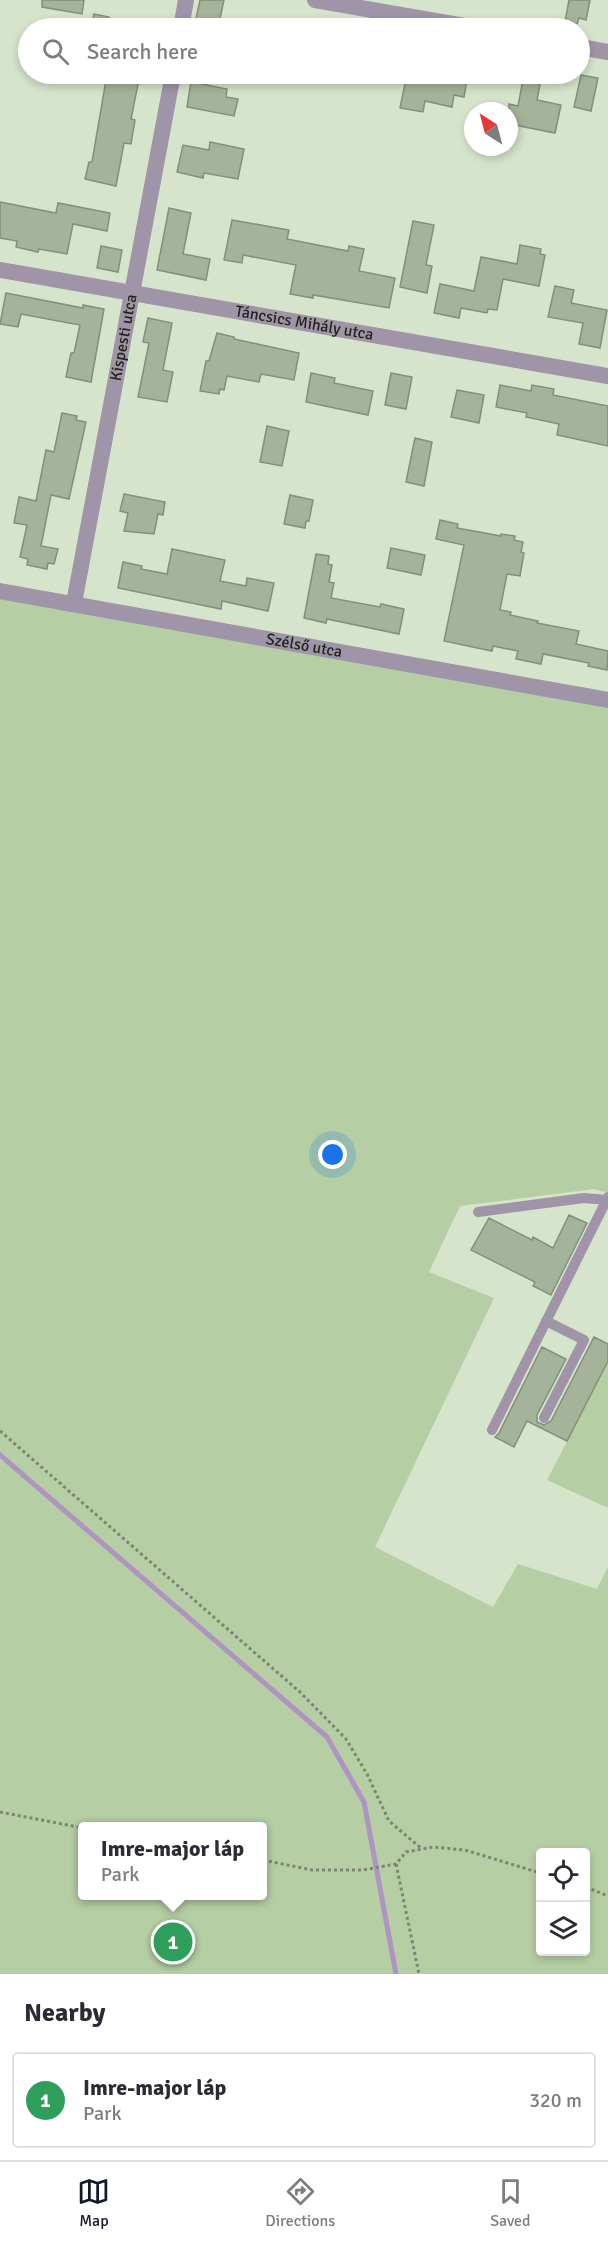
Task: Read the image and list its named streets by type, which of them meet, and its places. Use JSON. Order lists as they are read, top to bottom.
{
  "streets": {
    "street": ["Táncsics Mihály utca", "Kispesti utca", "Szélső utca"]
  },
  "crossings": [
    ["Táncsics Mihály utca", "Kispesti utca"],
    ["Kispesti utca", "Szélső utca"]
  ],
  "north": "top left",
  "page": {
    "search": "Search here",
    "popup": ["Imre-major láp", "Park"],
    "pins": "1",
    "heading": "Nearby",
    "list": [
      {
        "mark": "1",
        "name": "Imre-major láp",
        "note": "Park",
        "value": "320 m"
      }
    ],
    "nav": ["Map", "Directions", "Saved"]
  }
}
